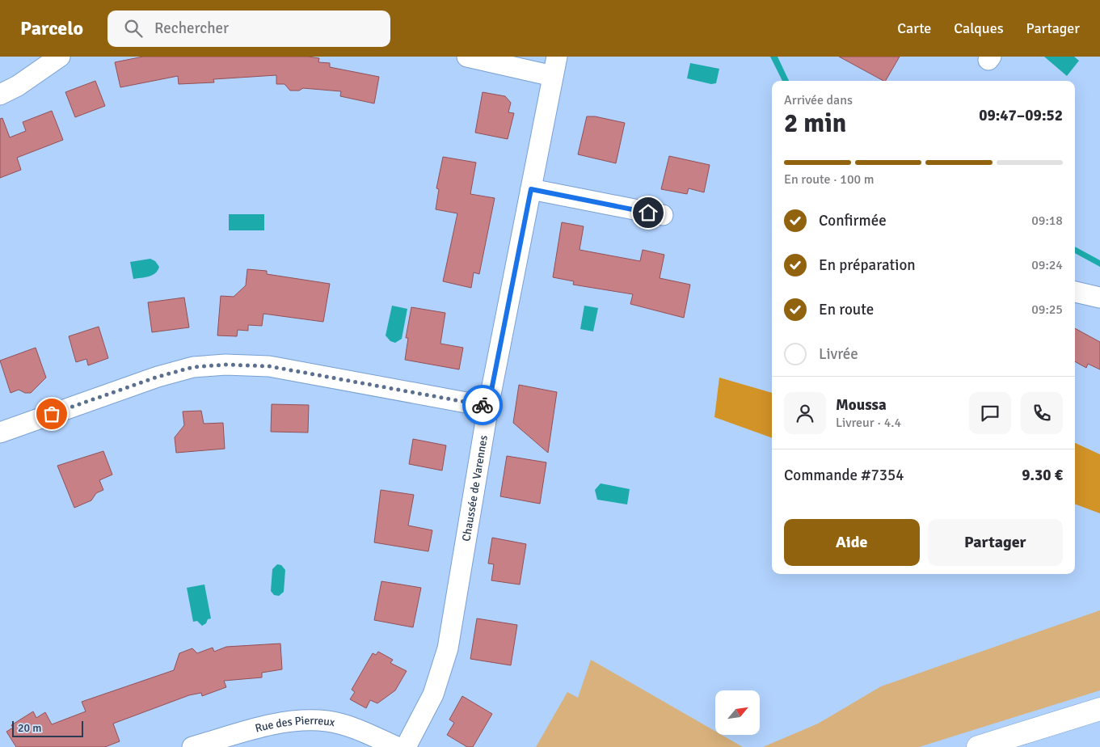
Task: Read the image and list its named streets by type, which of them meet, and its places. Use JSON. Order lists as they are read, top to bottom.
{
  "streets": {
    "street": ["Chaussée de Varennes", "Rue des Pierreux"]
  },
  "scale_bar": "20 m",
  "north": "top right",
  "page": {
    "header": "Parcelo",
    "search": "Rechercher",
    "nav": ["Carte", "Calques", "Partager"],
    "heading": ["2 min", "Arrivée dans", "09:47–09:52"],
    "panel": [
      "Moussa",
      "Livreur · 4.4",
      "Commande #7354",
      "9.30 €"
    ],
    "bar": "En route · 100 m",
    "list": [
      ["Confirmée", "09:18"],
      ["En préparation", "09:24"],
      ["En route", "09:25"],
      "Livrée"
    ],
    "buttons": ["Aide", "Partager"],
    "scale": "20 m"
  }
}
